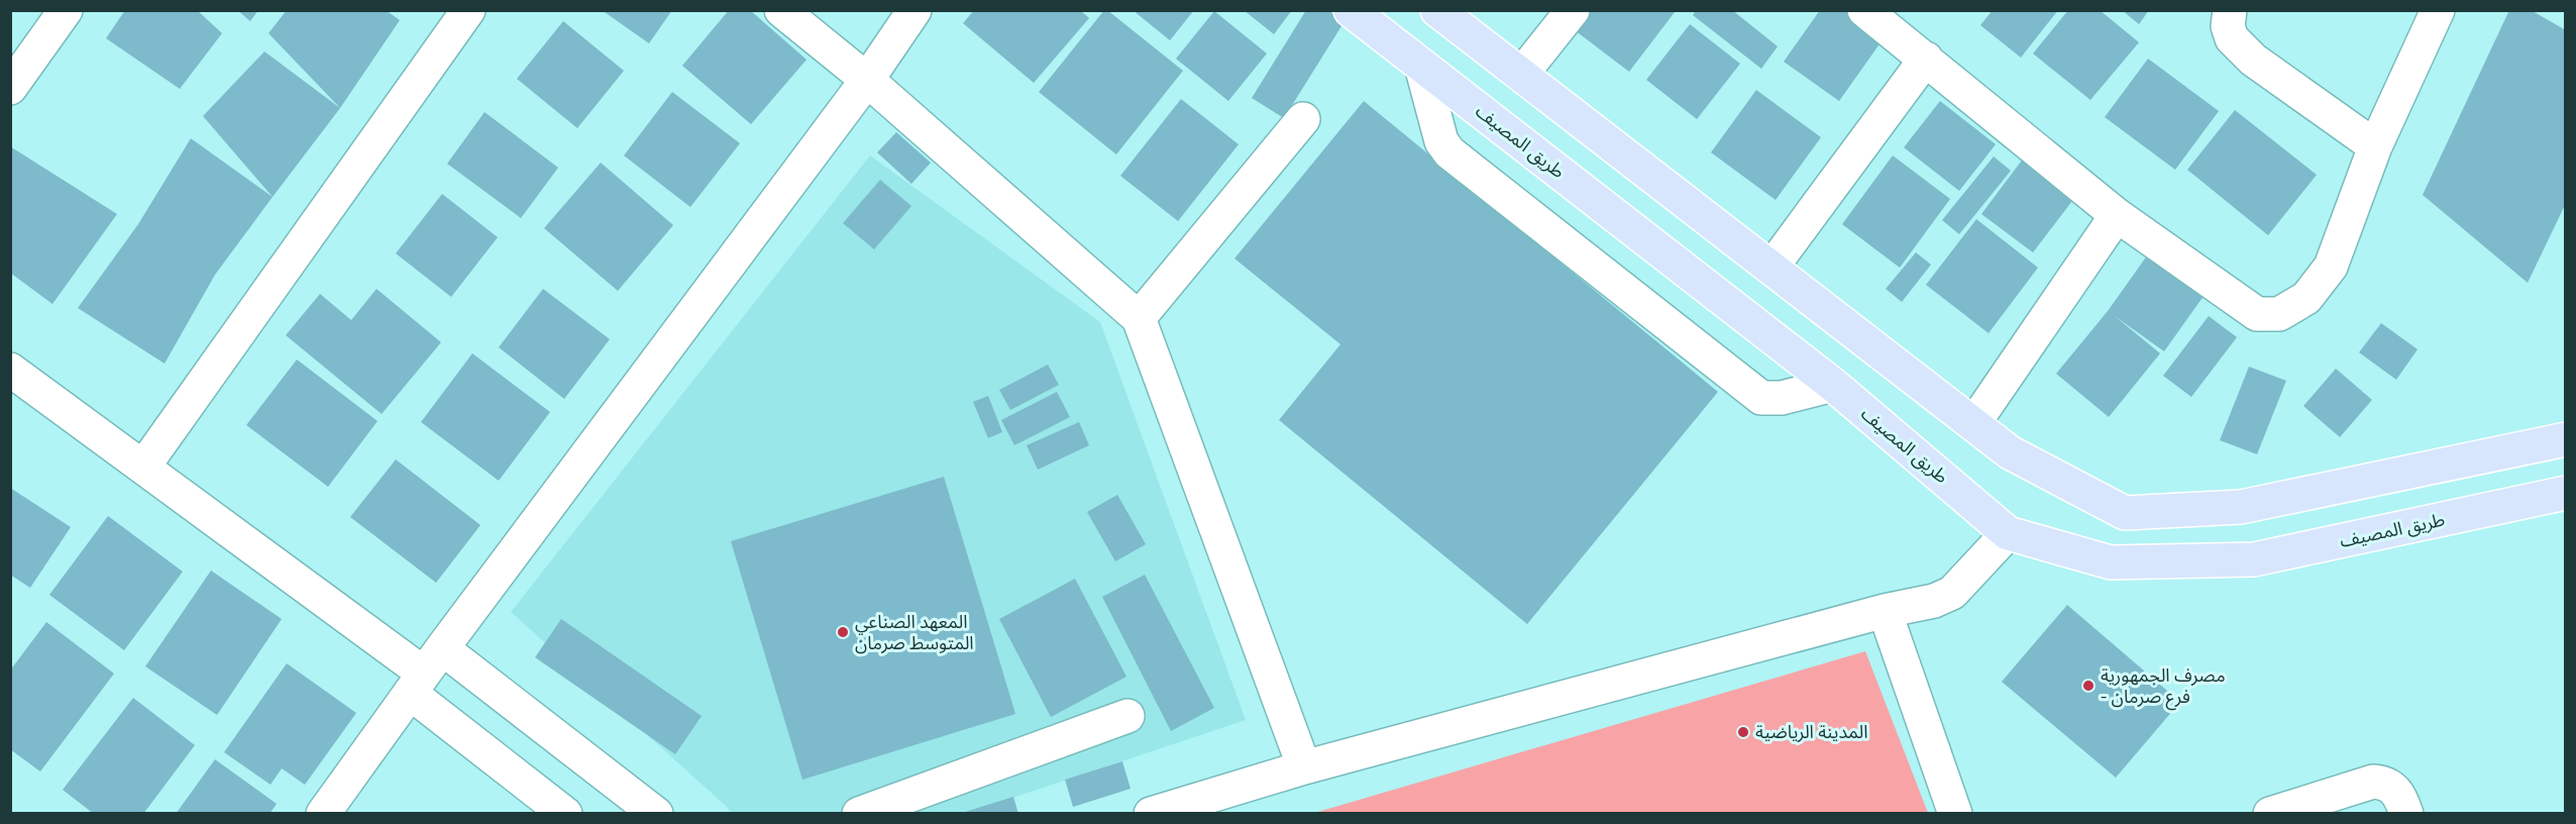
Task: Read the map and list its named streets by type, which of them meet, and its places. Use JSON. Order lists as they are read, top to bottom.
{
  "streets": {
    "main road": ["طريق المصيف"]
  },
  "places": ["المعهد الصناعي المتوسط صرمان", "مصرف الجمهورية - فرع صرمان", "المدينة الرياضية"]
}
